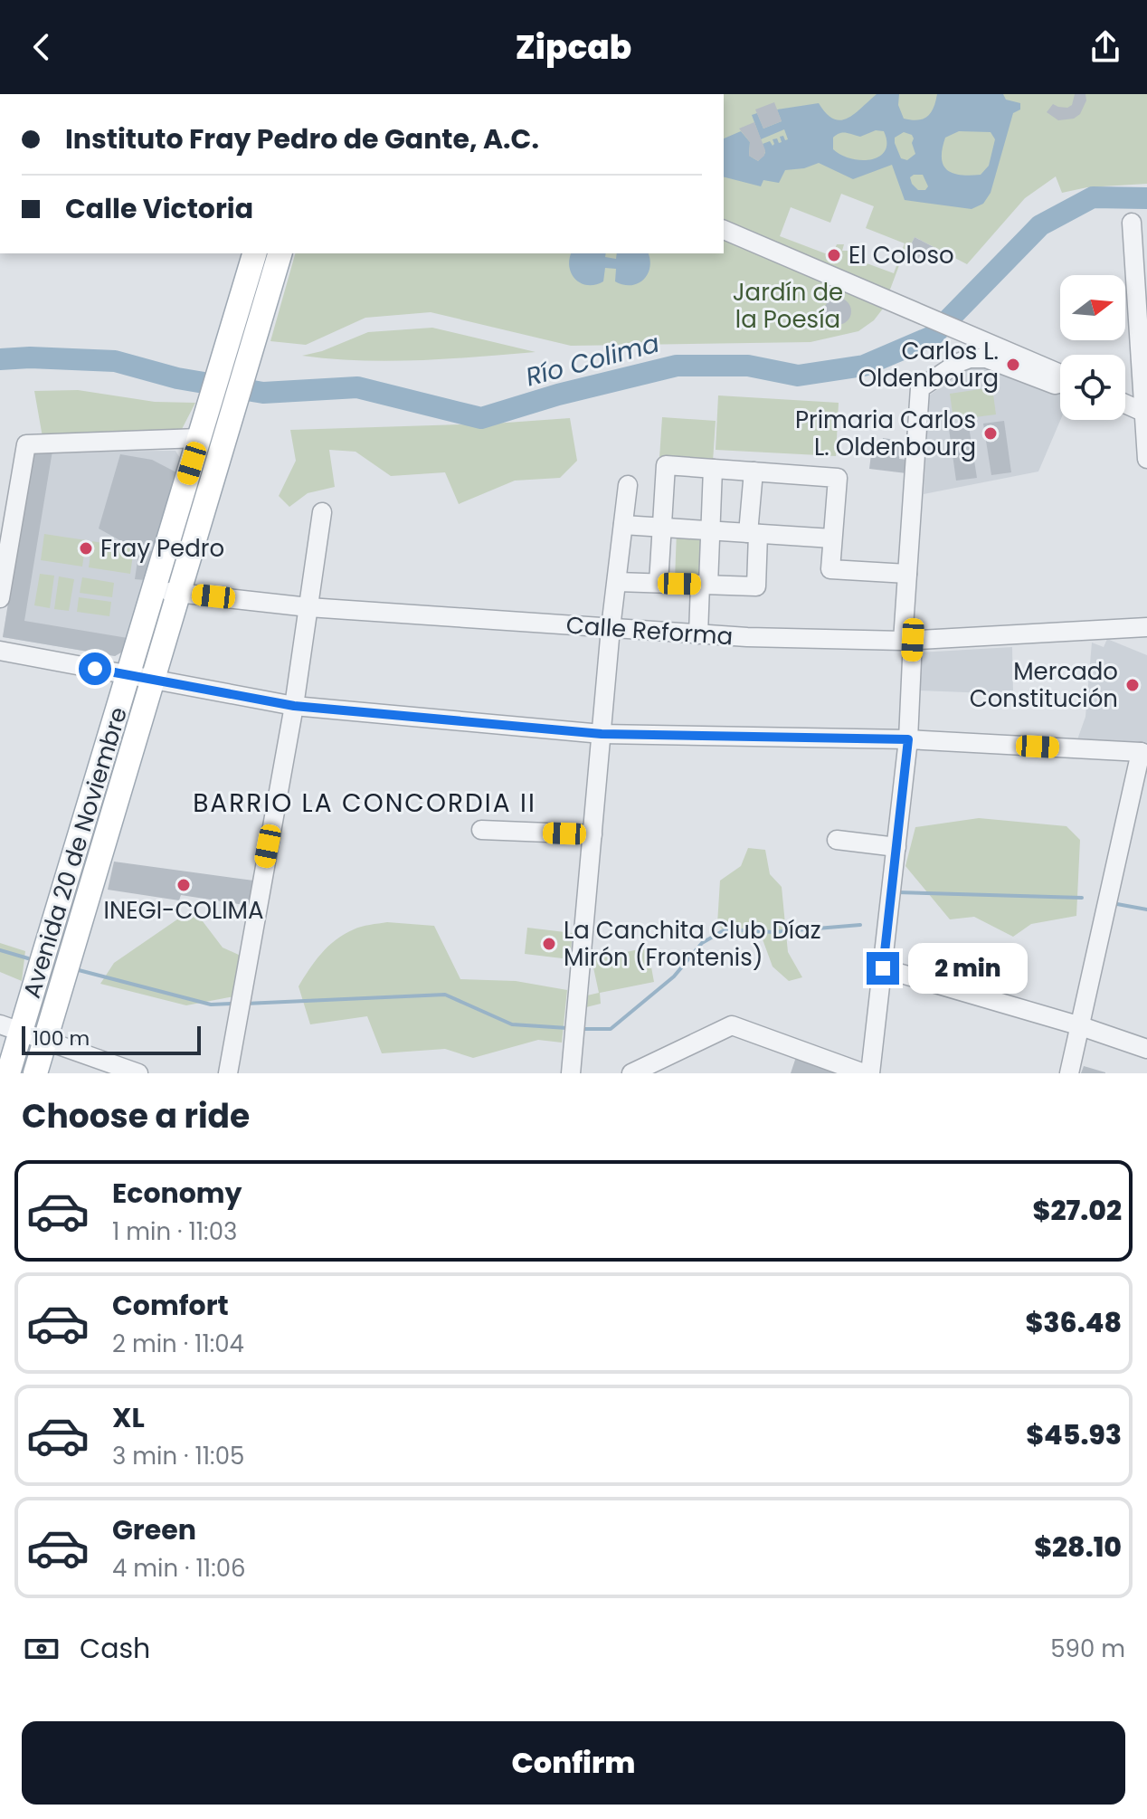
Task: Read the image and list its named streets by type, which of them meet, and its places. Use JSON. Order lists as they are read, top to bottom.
{
  "streets": {
    "main road": ["Avenida 20 de Noviembre"],
    "street": ["Calle Reforma"]
  },
  "crossings": [
    ["Calle Reforma", "Avenida 20 de Noviembre"]
  ],
  "districts": ["BARRIO LA CONCORDIA II"],
  "water": ["Río Colima"],
  "parks": ["Jardín de la Poesía"],
  "places": [
    "El Coloso",
    "Carlos L. Oldenbourg",
    "Primaria Carlos L. Oldenbourg",
    "Fray Pedro",
    "Mercado Constitución",
    "INEGI-COLIMA",
    "La Canchita Club Díaz Mirón (Frontenis)"
  ],
  "scale_bar": "100 m",
  "north": "right",
  "page": {
    "header": "Zipcab",
    "banner": ["Instituto Fray Pedro de Gante, A.C.", "Calle Victoria"],
    "bubble": "2 min",
    "scale": "100 m",
    "heading": "Choose a ride",
    "list": [
      {
        "name": "Economy",
        "note": "1 min · 11:03",
        "value": "$27.02"
      },
      {
        "name": "Comfort",
        "note": "2 min · 11:04",
        "value": "$36.48"
      },
      {
        "name": "XL",
        "note": "3 min · 11:05",
        "value": "$45.93"
      },
      {
        "name": "Green",
        "note": "4 min · 11:06",
        "value": "$28.10"
      }
    ],
    "pay": ["Cash", "590 m"],
    "buttons": "Confirm"
  }
}
